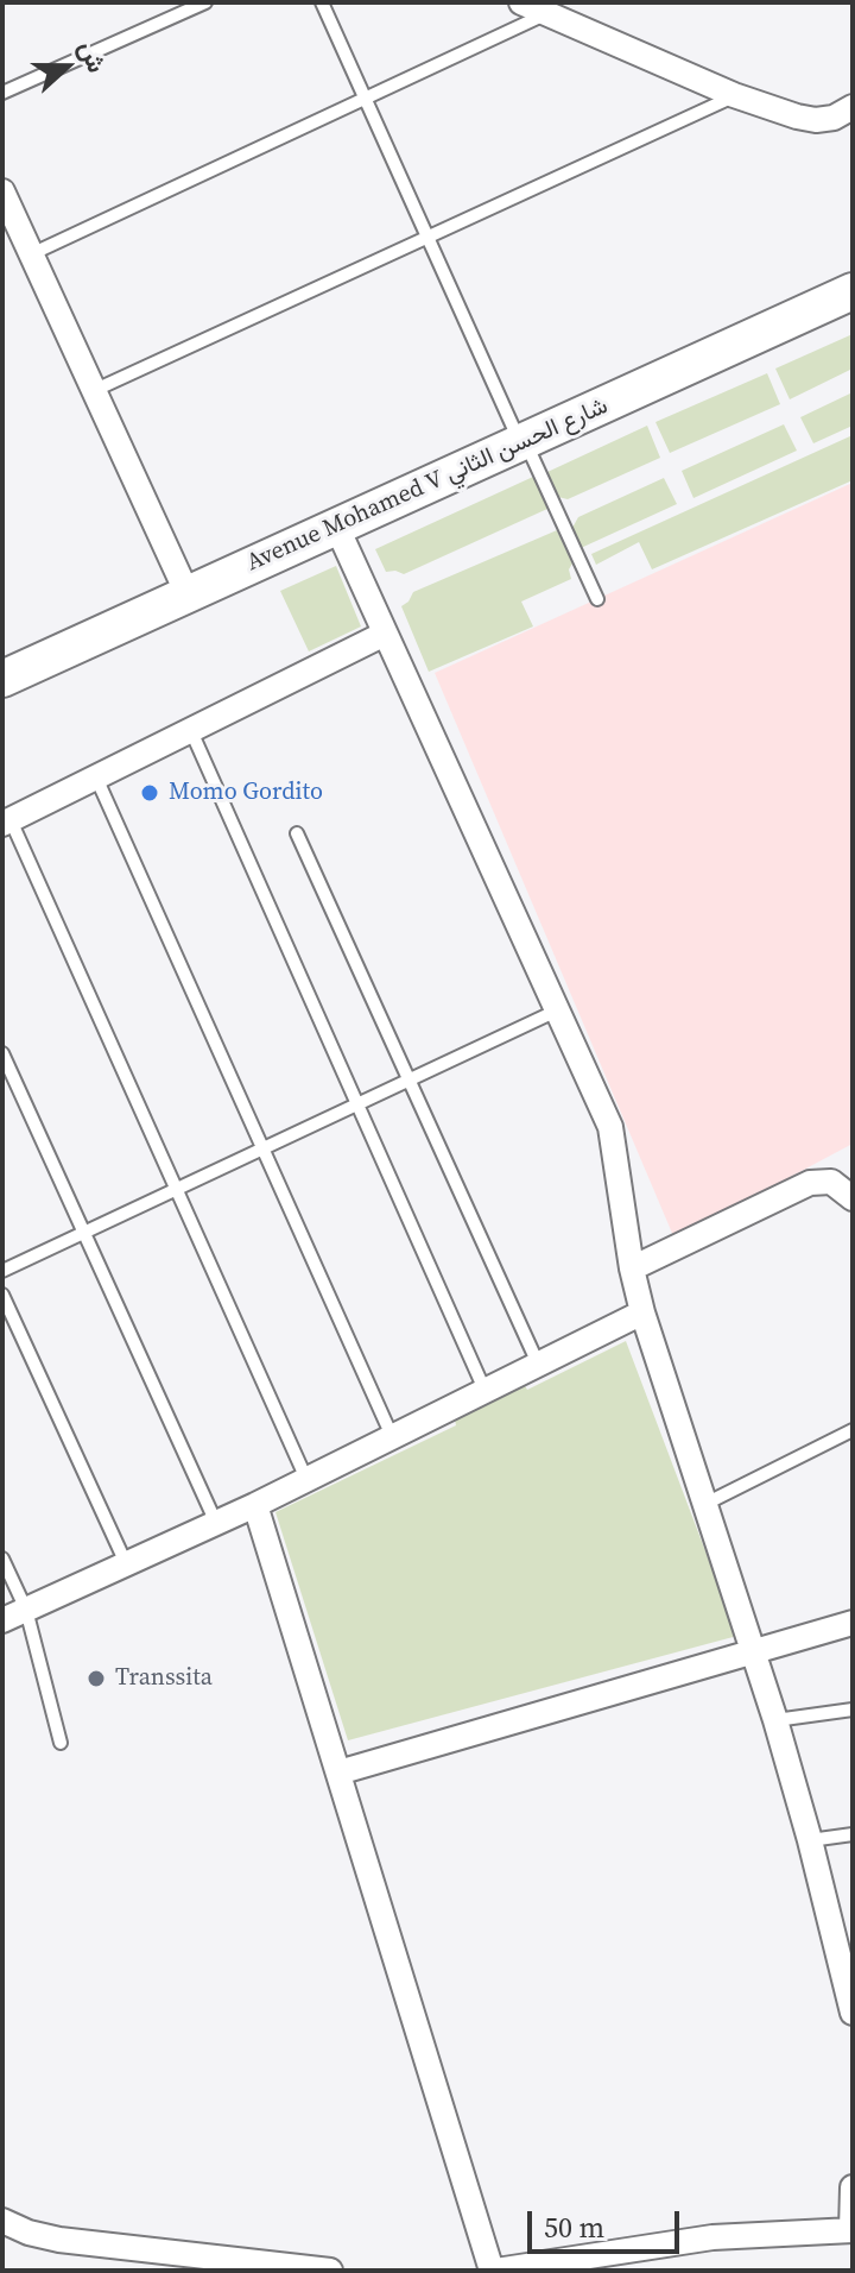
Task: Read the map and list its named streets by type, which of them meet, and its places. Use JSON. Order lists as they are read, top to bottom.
{
  "streets": {
    "main road": ["Avenue Mohamed V شارع الحسن الثاني"]
  },
  "places": ["Momo Gordito", "Transsita"],
  "scale_bar": "50 m",
  "north": "right"
}
